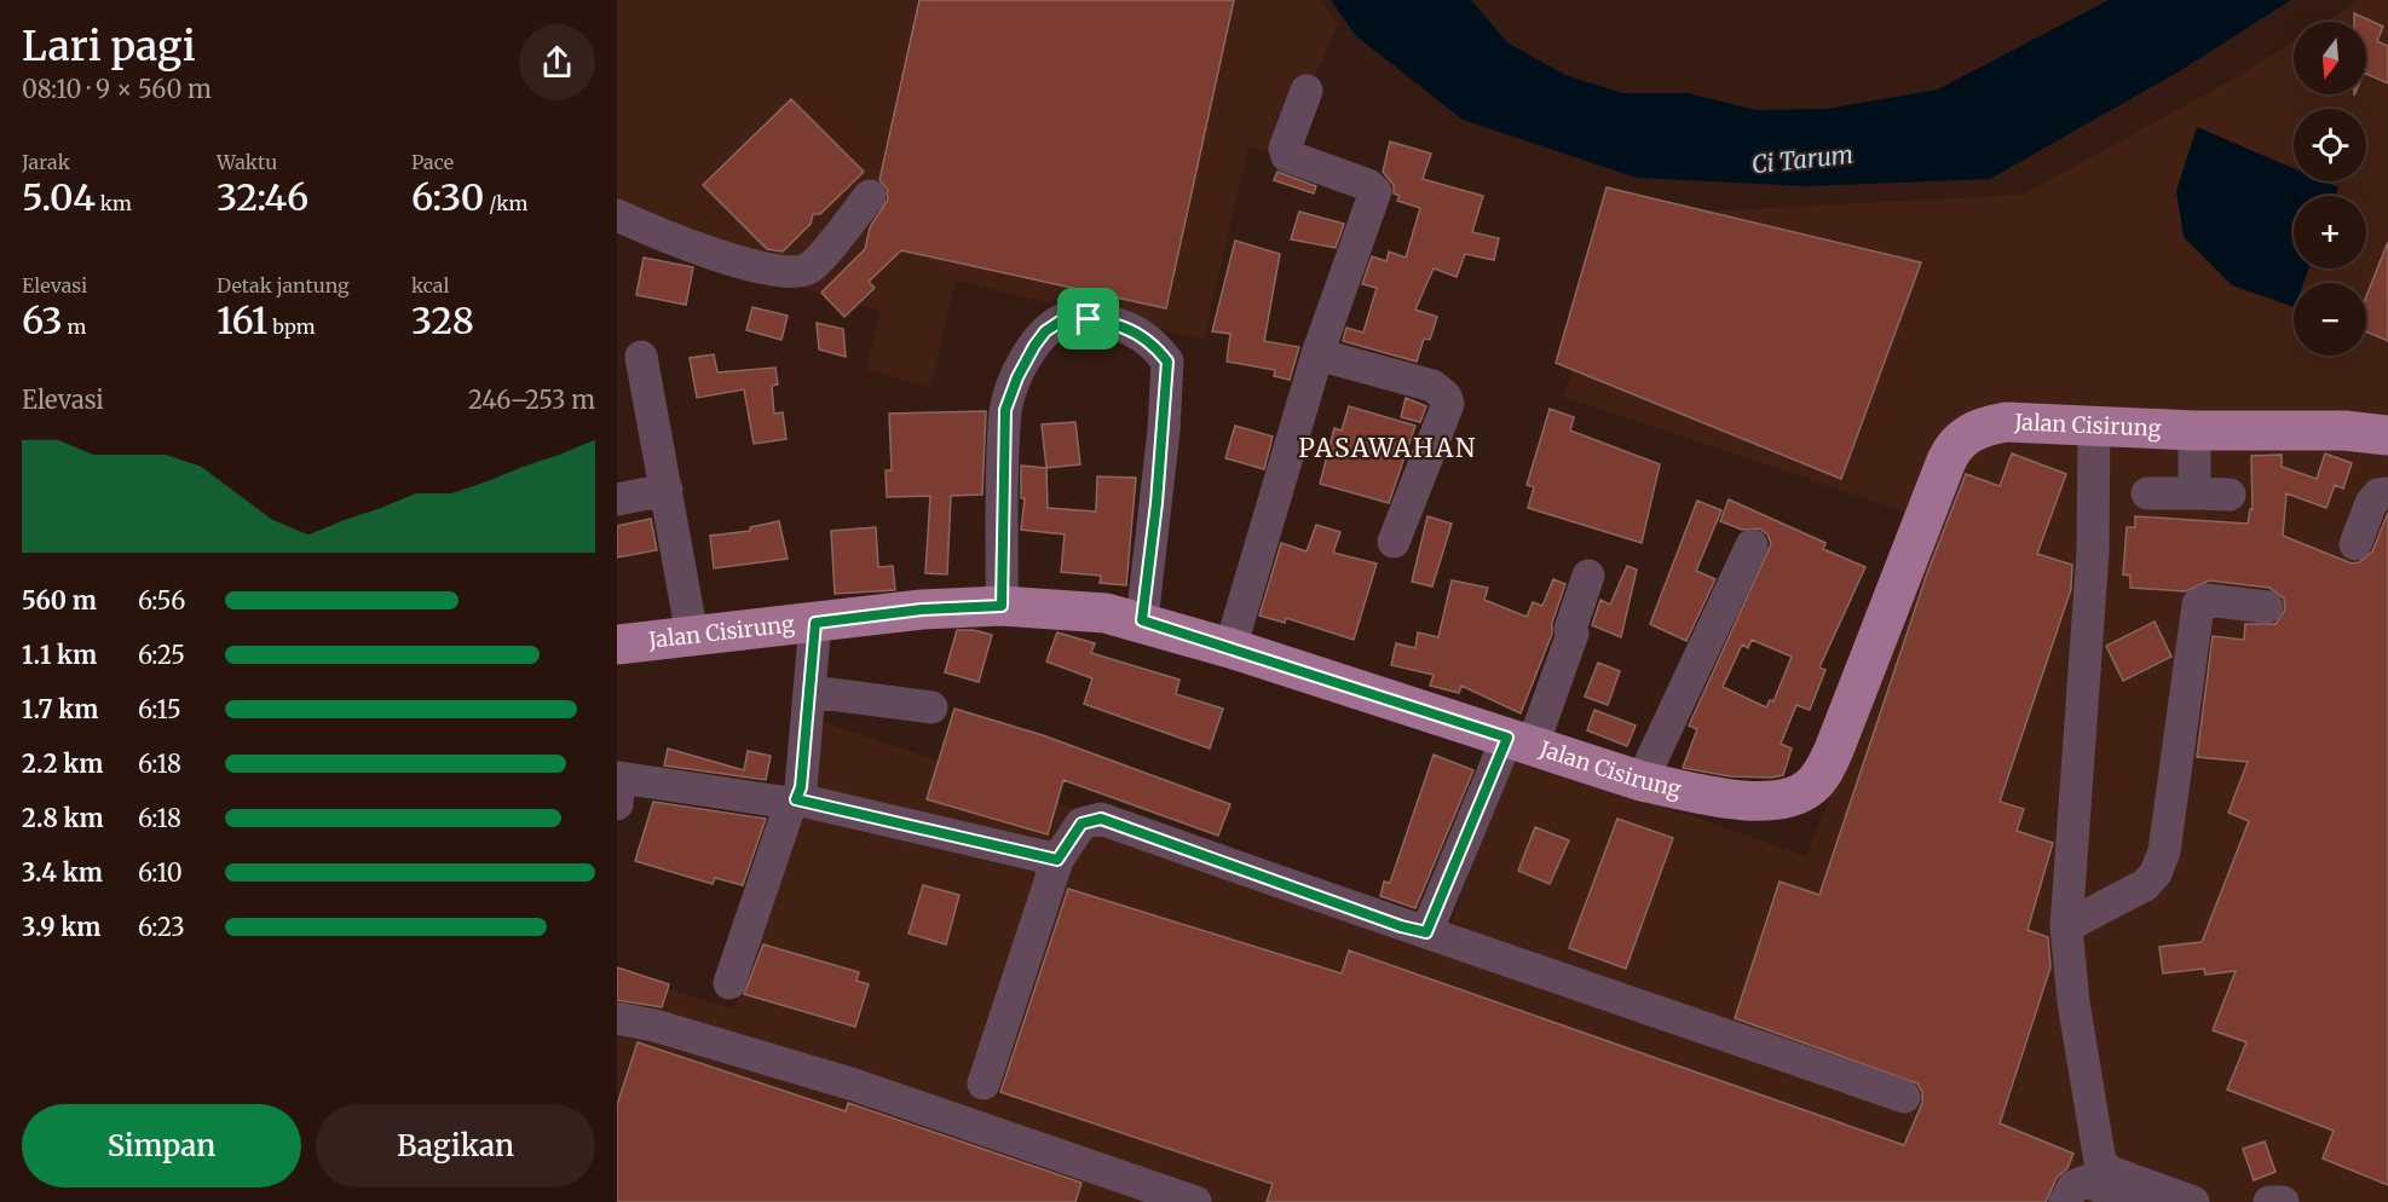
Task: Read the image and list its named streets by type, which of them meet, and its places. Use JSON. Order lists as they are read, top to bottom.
{
  "streets": {
    "main road": ["Jalan Cisirung"]
  },
  "districts": ["PASAWAHAN"],
  "water": ["Ci Tarum"],
  "north": "bottom",
  "page": {
    "heading": ["Lari pagi", "08:10 · 9 × 560 m"],
    "map_buttons": ["+", "−"],
    "stats": [
      ["Jarak", "5.04 km"],
      ["Waktu", "32:46"],
      ["Pace", "6:30 /km"],
      ["Elevasi", "63 m"],
      ["Detak jantung", "161 bpm"],
      ["kcal", "328"]
    ],
    "chart": ["Elevasi", "246–253 m"],
    "list": [
      {
        "name": "560 m",
        "note": "6:56"
      },
      {
        "name": "1.1 km",
        "note": "6:25"
      },
      {
        "name": "1.7 km",
        "note": "6:15"
      },
      {
        "name": "2.2 km",
        "note": "6:18"
      },
      {
        "name": "2.8 km",
        "note": "6:18"
      },
      {
        "name": "3.4 km",
        "note": "6:10"
      },
      {
        "name": "3.9 km",
        "note": "6:23"
      }
    ],
    "buttons": ["Simpan", "Bagikan"]
  }
}
